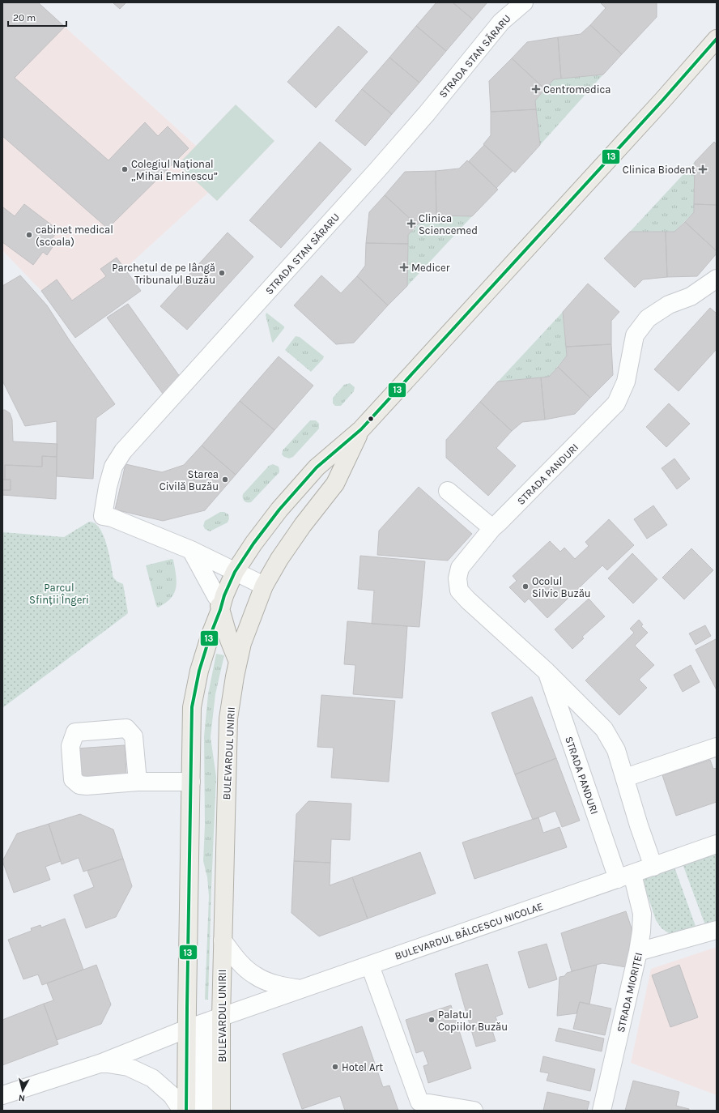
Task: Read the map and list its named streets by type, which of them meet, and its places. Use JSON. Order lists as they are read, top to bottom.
{
  "streets": {
    "main road": ["BULEVARDUL UNIRII"],
    "street": [
      "STRADA STAN SĂRARU",
      "STRADA PANDURI",
      "BULEVARDUL BĂLCESCU NICOLAE",
      "STRADA MIORIȚEI"
    ]
  },
  "crossings": [
    ["STRADA PANDURI", "BULEVARDUL BĂLCESCU NICOLAE"],
    ["STRADA PANDURI", "STRADA MIORIȚEI"],
    ["BULEVARDUL UNIRII", "BULEVARDUL BĂLCESCU NICOLAE"],
    ["BULEVARDUL BĂLCESCU NICOLAE", "STRADA MIORIȚEI"]
  ],
  "parks": ["Parcul Sfinții Îngeri"],
  "places": {
    "health": [
      "Centromedica",
      "Clinica Biodent",
      "Clinica Sciencemed",
      "Medicer"
    ],
    "other": [
      "Colegiul Național „Mihai Eminescu”",
      "cabinet medical (scoala)",
      "Parchetul de pe lângă Tribunalul Buzău",
      "Starea Civilă Buzău",
      "Ocolul Silvic Buzău",
      "Palatul Copiilor Buzău",
      "Hotel Art"
    ]
  },
  "lines": ["transit line 13"],
  "scale_bar": "20 m",
  "north": "bottom"
}
